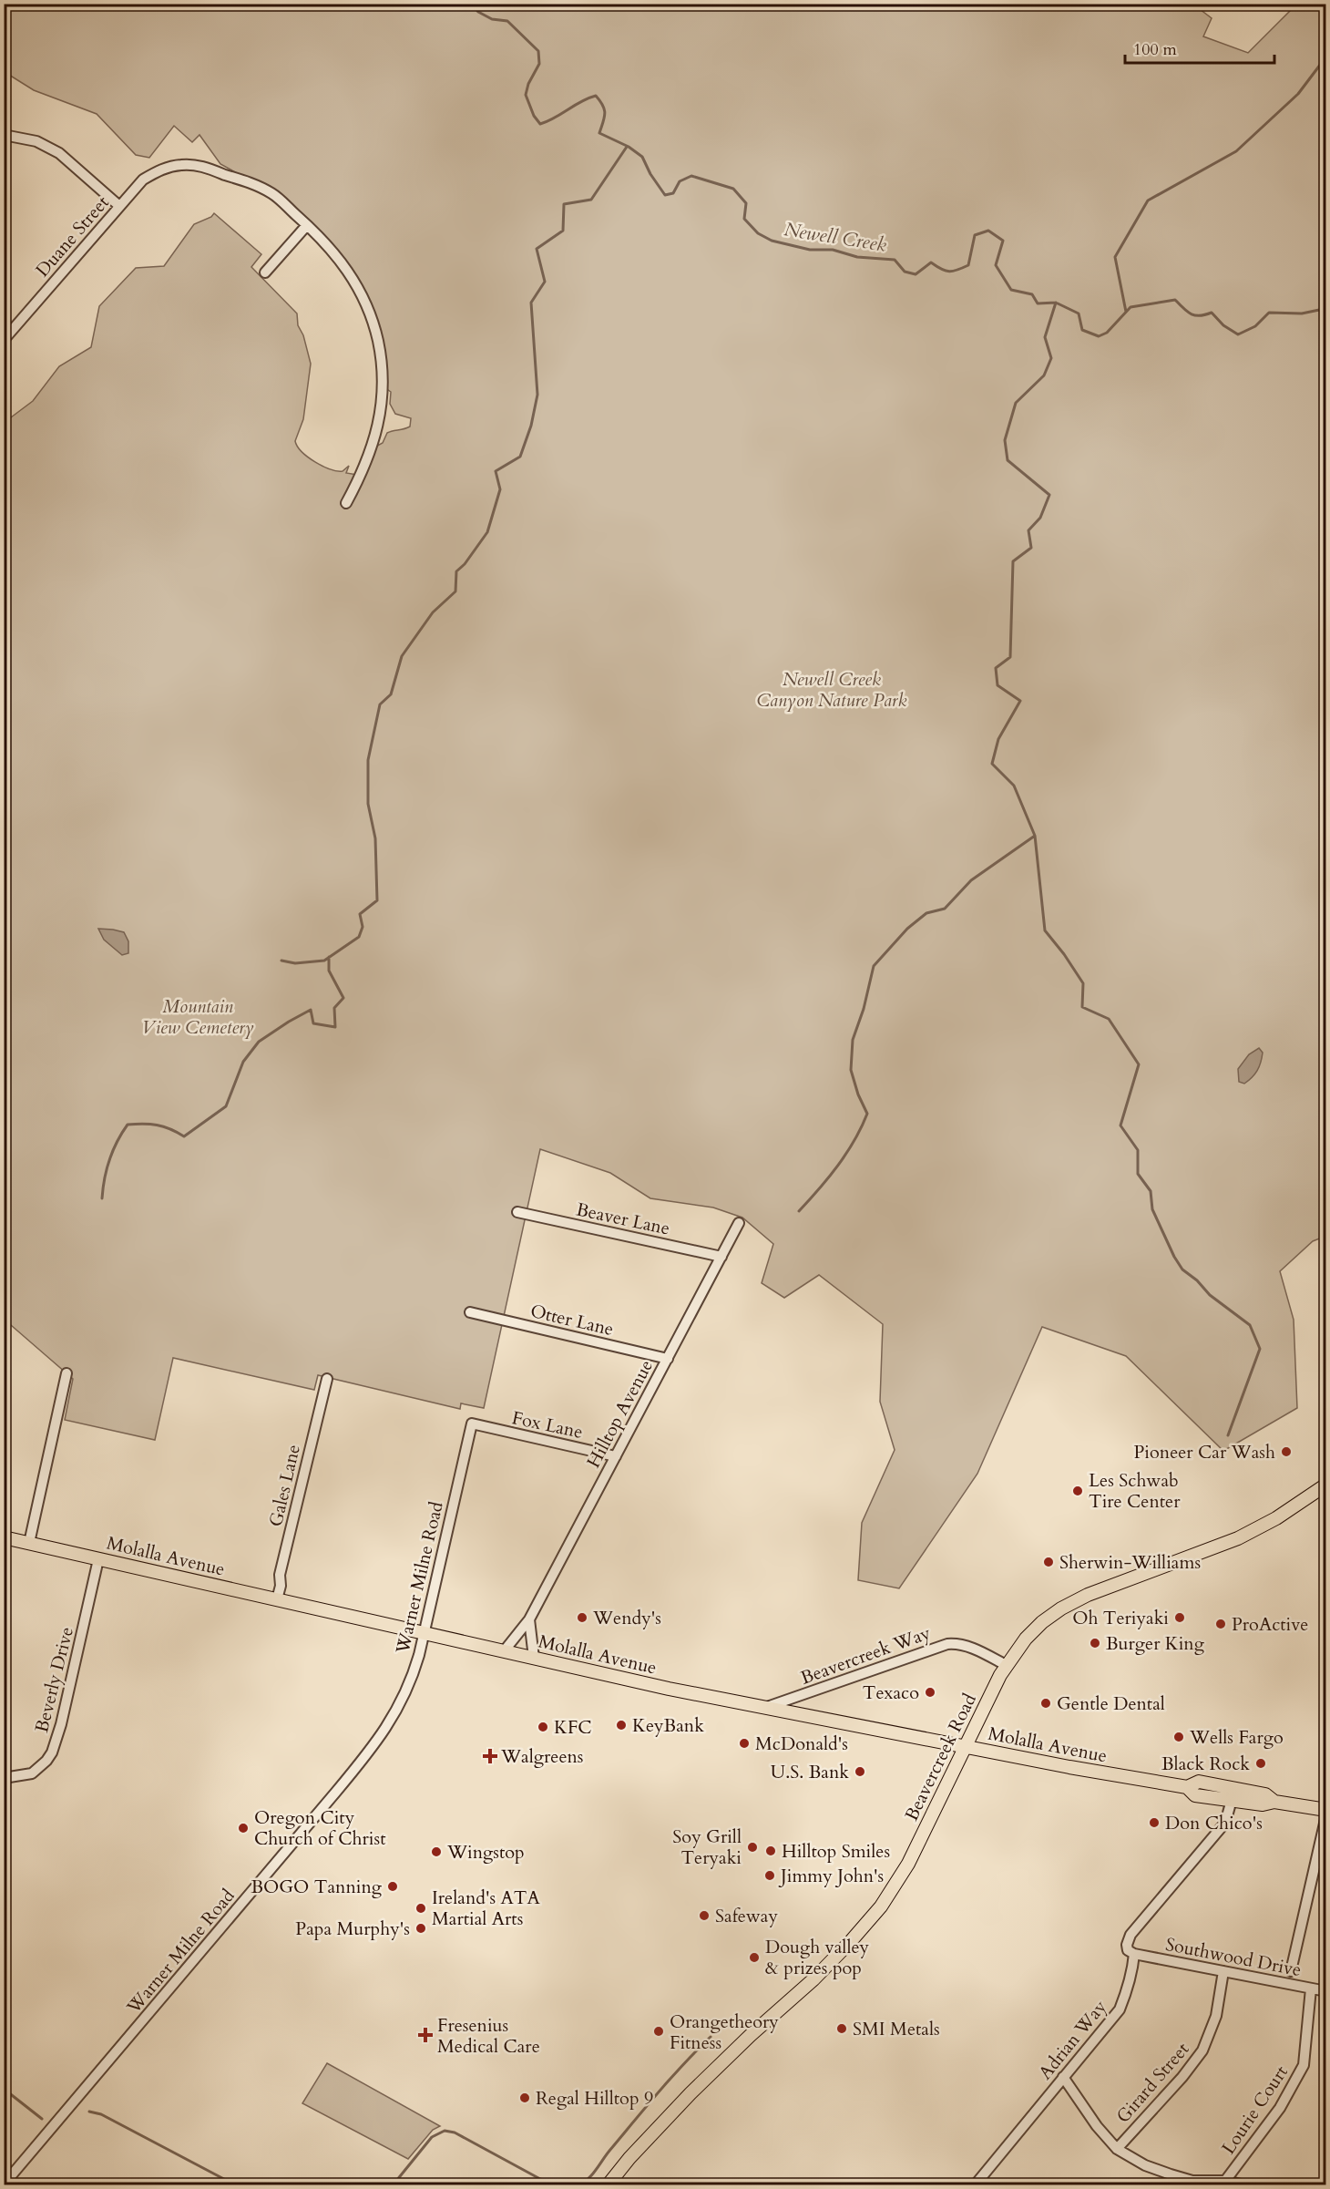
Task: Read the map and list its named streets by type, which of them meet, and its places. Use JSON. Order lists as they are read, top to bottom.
{
  "streets": {
    "main road": ["Molalla Avenue", "Beavercreek Road"],
    "street": [
      "Duane Street",
      "Beaver Lane",
      "Otter Lane",
      "Hilltop Avenue",
      "Fox Lane",
      "Gales Lane",
      "Warner Milne Road",
      "Beavercreek Way",
      "Beverly Drive",
      "Southwood Drive",
      "Adrian Way",
      "Girard Street",
      "Lourie Court"
    ]
  },
  "crossings": [
    ["Beaver Lane", "Hilltop Avenue"],
    ["Otter Lane", "Hilltop Avenue"],
    ["Hilltop Avenue", "Fox Lane"],
    ["Hilltop Avenue", "Molalla Avenue"],
    ["Fox Lane", "Warner Milne Road"],
    ["Gales Lane", "Molalla Avenue"],
    ["Molalla Avenue", "Warner Milne Road"],
    ["Molalla Avenue", "Beavercreek Way"],
    ["Molalla Avenue", "Beverly Drive"],
    ["Molalla Avenue", "Beavercreek Road"],
    ["Molalla Avenue", "Adrian Way"],
    ["Beavercreek Way", "Beavercreek Road"],
    ["Southwood Drive", "Adrian Way"],
    ["Southwood Drive", "Girard Street"],
    ["Southwood Drive", "Lourie Court"]
  ],
  "water": ["Newell Creek"],
  "parks": ["Newell Creek Canyon Nature Park", "Mountain View Cemetery"],
  "places": {
    "other": [
      "Pioneer Car Wash",
      "Les Schwab Tire Center",
      "Sherwin-Williams",
      "Wendy's",
      "Oh Teriyaki",
      "ProActive",
      "Burger King",
      "Texaco",
      "Gentle Dental",
      "KeyBank",
      "KFC",
      "Wells Fargo",
      "McDonald's",
      "Black Rock",
      "U.S. Bank",
      "Don Chico's",
      "Oregon City Church of Christ",
      "Soy Grill Teryaki",
      "Hilltop Smiles",
      "Wingstop",
      "Jimmy John's",
      "BOGO Tanning",
      "Ireland's ATA Martial Arts",
      "Safeway",
      "Papa Murphy's",
      "Dough valley & prizes pop",
      "SMI Metals",
      "Orangetheory Fitness",
      "Regal Hilltop 9"
    ],
    "health": ["Walgreens", "Fresenius Medical Care"]
  },
  "scale_bar": "100 m"
}
